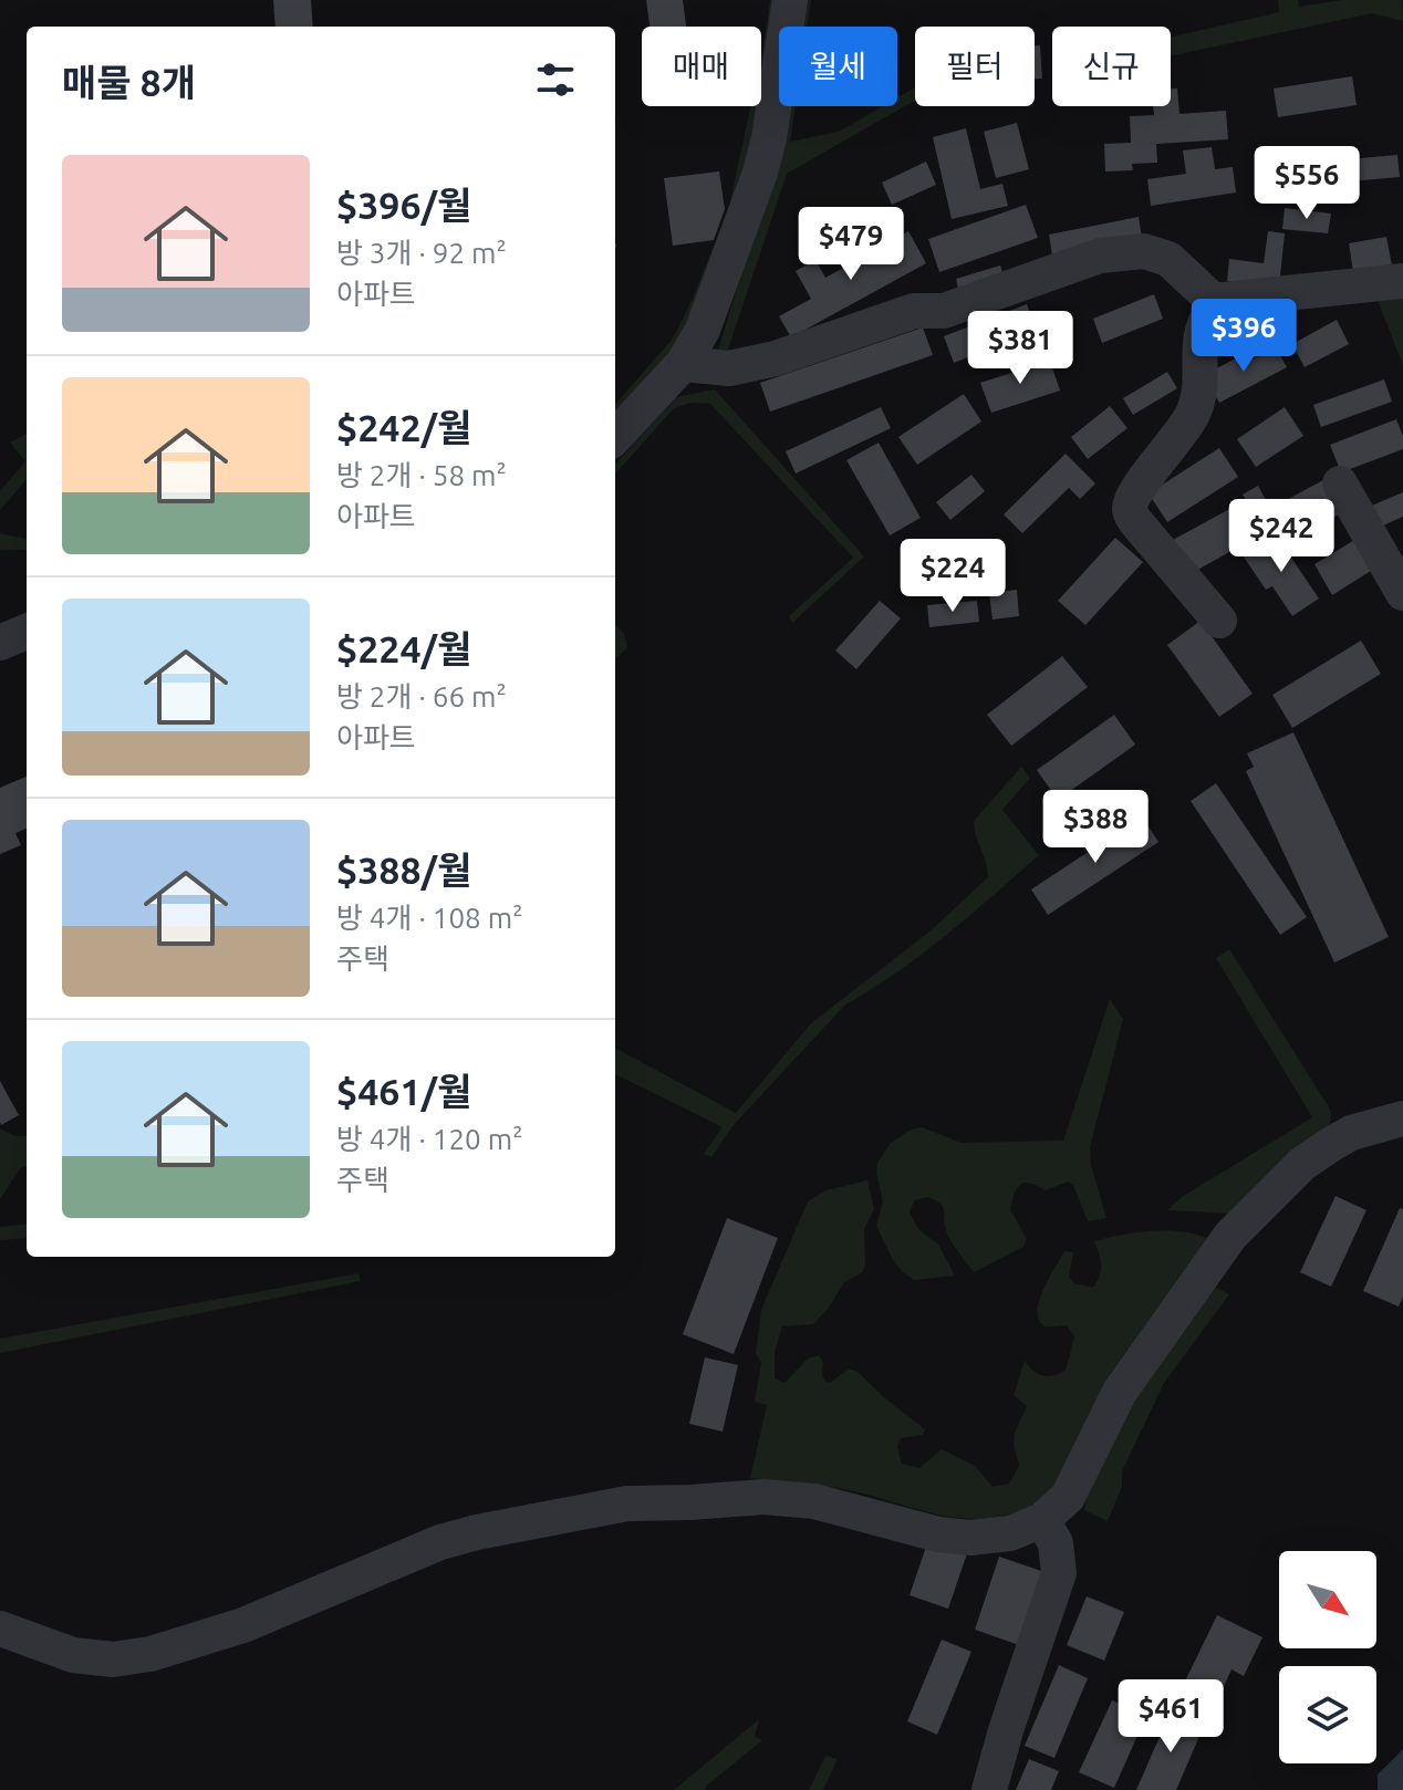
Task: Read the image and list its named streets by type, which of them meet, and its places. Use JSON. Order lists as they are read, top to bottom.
{
  "north": "bottom right",
  "page": {
    "chip": [
      "매매",
      "월세",
      "필터",
      "신규"
    ],
    "heading": "매물 8개",
    "list": [
      {
        "name": "$396/월",
        "note": "방 3개 · 92 m² · 아파트"
      },
      {
        "name": "$242/월",
        "note": "방 2개 · 58 m² · 아파트"
      },
      {
        "name": "$224/월",
        "note": "방 2개 · 66 m² · 아파트"
      },
      {
        "name": "$388/월",
        "note": "방 4개 · 108 m² · 주택"
      },
      {
        "name": "$461/월",
        "note": "방 4개 · 120 m² · 주택"
      }
    ],
    "price": [
      "$556",
      "$479",
      "$396",
      "$381",
      "$242",
      "$224",
      "$388",
      "$461"
    ]
  }
}
